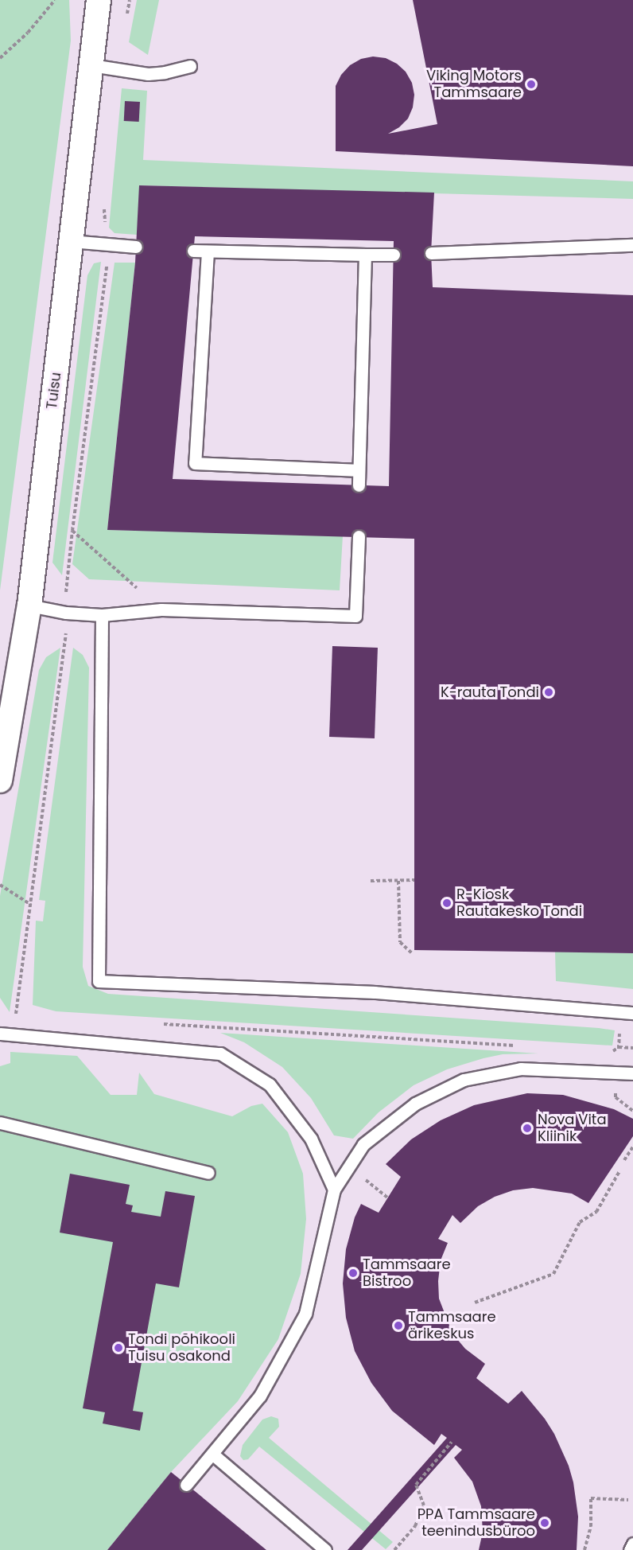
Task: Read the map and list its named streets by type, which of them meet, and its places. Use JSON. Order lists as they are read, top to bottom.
{
  "streets": {
    "street": ["Tuisu"]
  },
  "places": [
    "Viking Motors Tammsaare",
    "K-rauta Tondi",
    "R-Kiosk Rautakesko Tondi",
    "Nova Vita Kliinik",
    "Tammsaare Bistroo",
    "Tammsaare ärikeskus",
    "Tondi põhikooli Tuisu osakond",
    "PPA Tammsaare teenindusbüroo"
  ]
}
